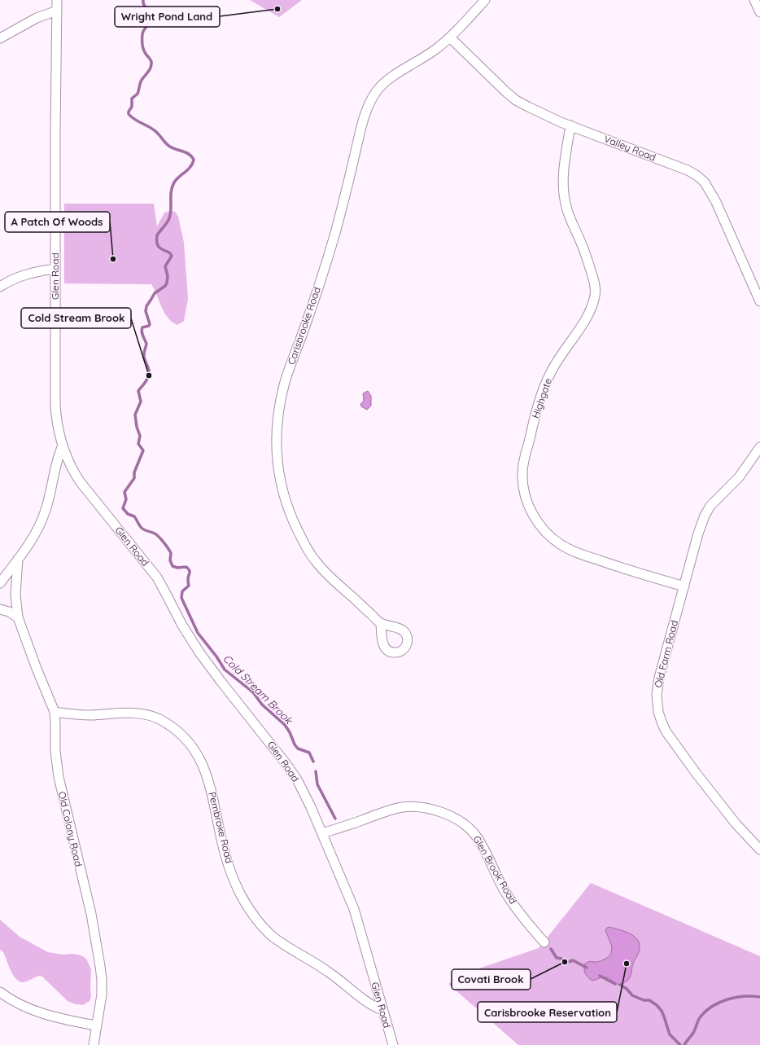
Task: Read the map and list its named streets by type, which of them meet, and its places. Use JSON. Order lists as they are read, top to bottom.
{
  "streets": {
    "street": [
      "Valley Road",
      "Glen Road",
      "Carisbrooke Road",
      "Highgate",
      "Old Farm Road",
      "Pembroke Road",
      "Old Colony Road",
      "Glen Brook Road"
    ]
  },
  "crossings": [
    ["Valley Road", "Carisbrooke Road"],
    ["Valley Road", "Highgate"],
    ["Glen Road", "Pembroke Road"],
    ["Glen Road", "Glen Brook Road"],
    ["Highgate", "Old Farm Road"],
    ["Pembroke Road", "Old Colony Road"]
  ],
  "water": ["Cold Stream Brook"],
  "places": [
    "Wright Pond Land",
    "A Patch Of Woods",
    "Cold Stream Brook",
    "Covati Brook",
    "Carisbrooke Reservation"
  ]
}
